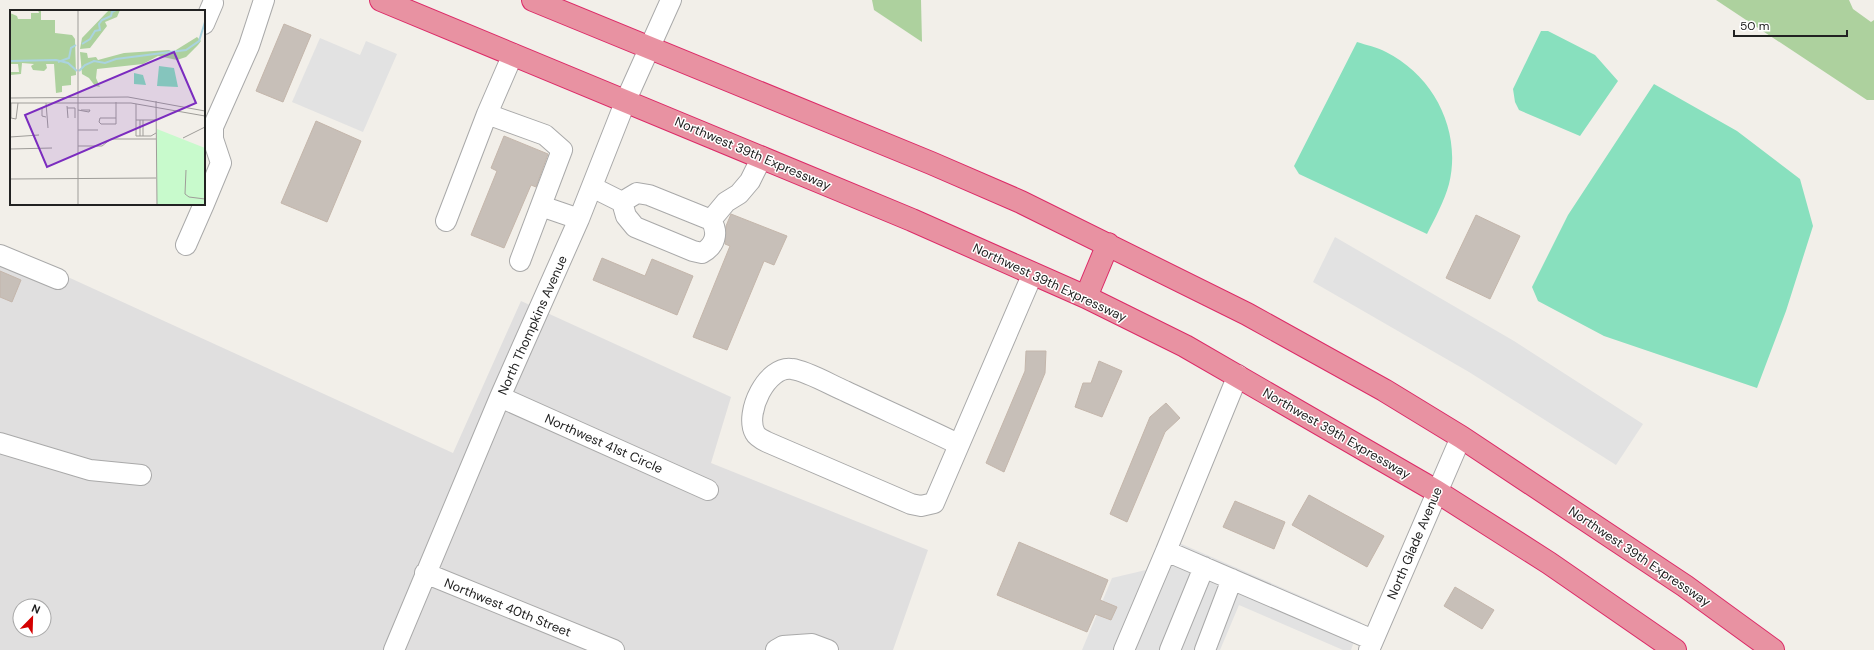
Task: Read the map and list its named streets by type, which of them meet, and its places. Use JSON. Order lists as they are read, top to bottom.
{
  "streets": {
    "highway": ["Northwest 39th Expressway"],
    "street": [
      "North Thompkins Avenue",
      "Northwest 41st Circle",
      "North Glade Avenue",
      "Northwest 40th Street"
    ]
  },
  "crossings": [
    ["Northwest 39th Expressway", "North Thompkins Avenue"],
    ["Northwest 39th Expressway", "North Glade Avenue"],
    ["North Thompkins Avenue", "Northwest 41st Circle"],
    ["North Thompkins Avenue", "Northwest 40th Street"]
  ],
  "scale_bar": "50 m",
  "north": "top right"
}
